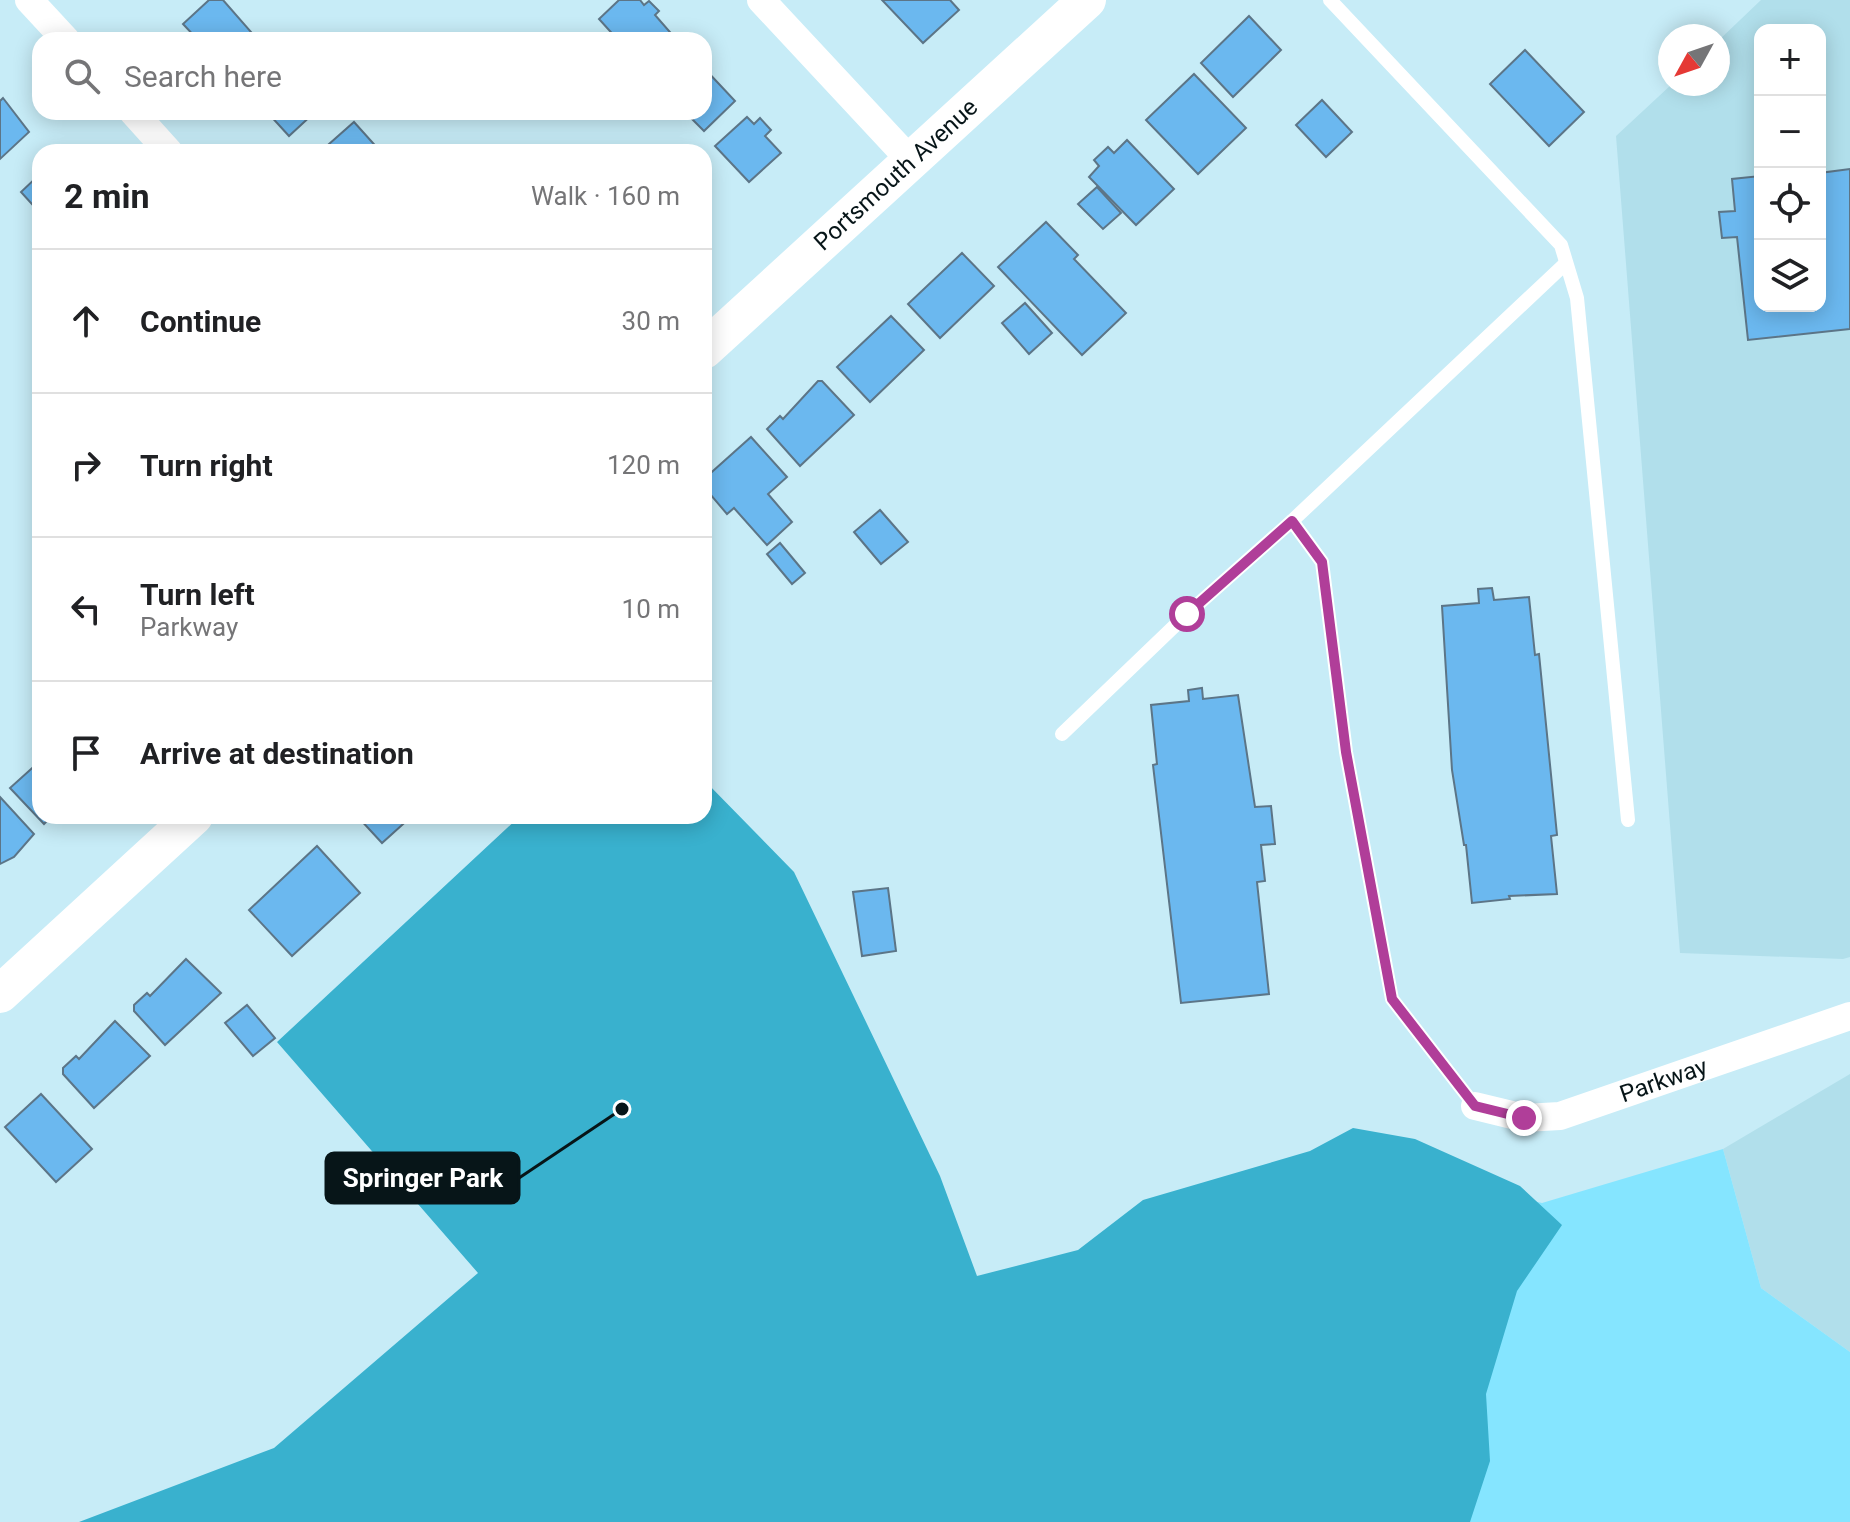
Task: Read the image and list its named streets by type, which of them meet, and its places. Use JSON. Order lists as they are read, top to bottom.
{
  "streets": {
    "main road": ["Portsmouth Avenue"],
    "street": ["Parkway"]
  },
  "places": ["Springer Park"],
  "north": "bottom left",
  "page": {
    "map_buttons": ["+", "−"],
    "search": "Search here",
    "heading": ["2 min", "Walk · 160 m"],
    "list": [
      ["Continue", "30 m"],
      ["Turn right", "120 m"],
      ["Turn left", "Parkway", "10 m"],
      "Arrive at destination"
    ]
  }
}
